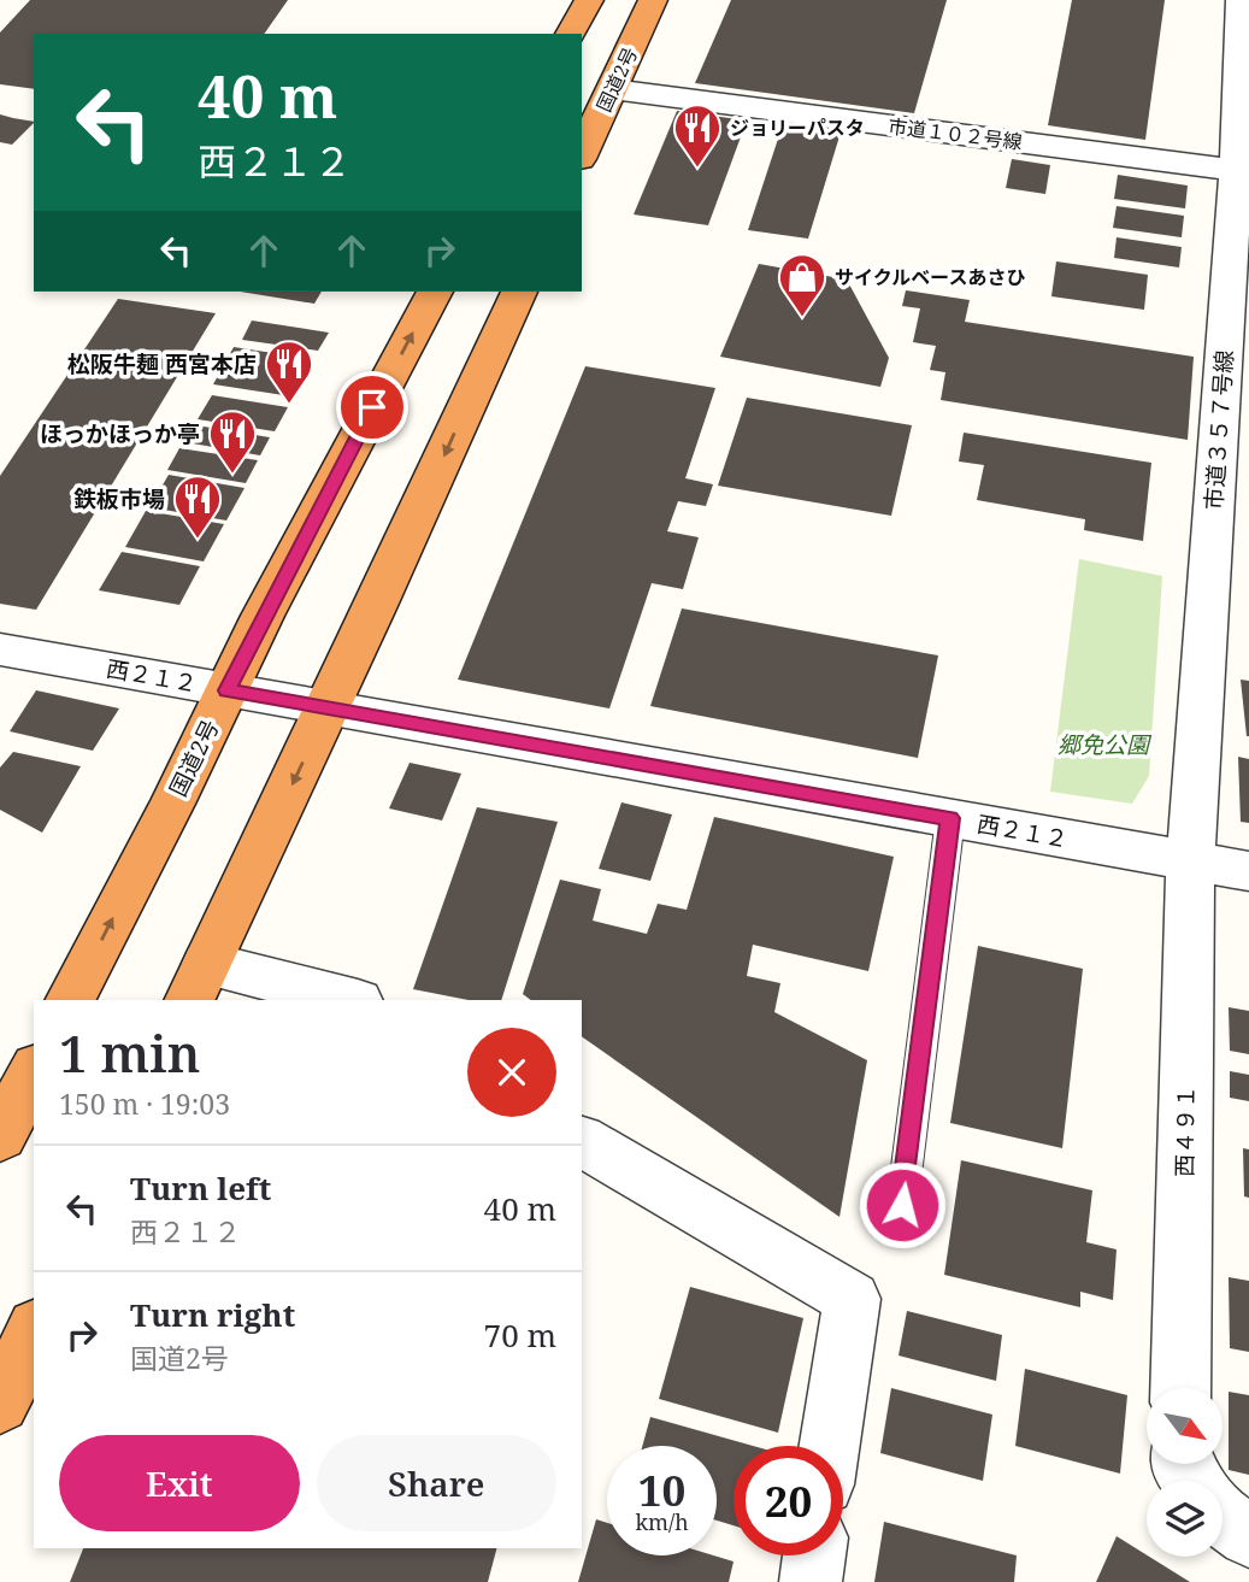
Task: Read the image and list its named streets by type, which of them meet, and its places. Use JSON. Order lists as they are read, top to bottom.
{
  "streets": {
    "highway": ["国道2号"],
    "street": [
      "市道１０２号線",
      "市道３５７号線",
      "西２１２",
      "西４９１"
    ]
  },
  "crossings": [
    ["国道2号", "市道１０２号線"],
    ["国道2号", "西２１２"],
    ["市道１０２号線", "市道３５７号線"],
    ["市道３５７号線", "西２１２"],
    ["市道３５７号線", "西４９１"],
    ["西２１２", "西４９１"]
  ],
  "parks": ["郷免公園"],
  "places": {
    "restaurant": [
      "ジョリーパスタ",
      "松阪牛麺 西宮本店",
      "ほっかほっか亭",
      "鉄板市場"
    ],
    "shop": ["サイクルベースあさひ"]
  },
  "north": "bottom right",
  "page": {
    "turn": ["40 m", "西２１２"],
    "heading": ["1 min", "150 m · 19:03"],
    "list": [
      {
        "name": "Turn left",
        "note": "西２１２",
        "value": "40 m"
      },
      {
        "name": "Turn right",
        "note": "国道2号",
        "value": "70 m"
      }
    ],
    "buttons": ["Exit", "Share"],
    "speed": "10 km/h",
    "limit": "20"
  }
}
